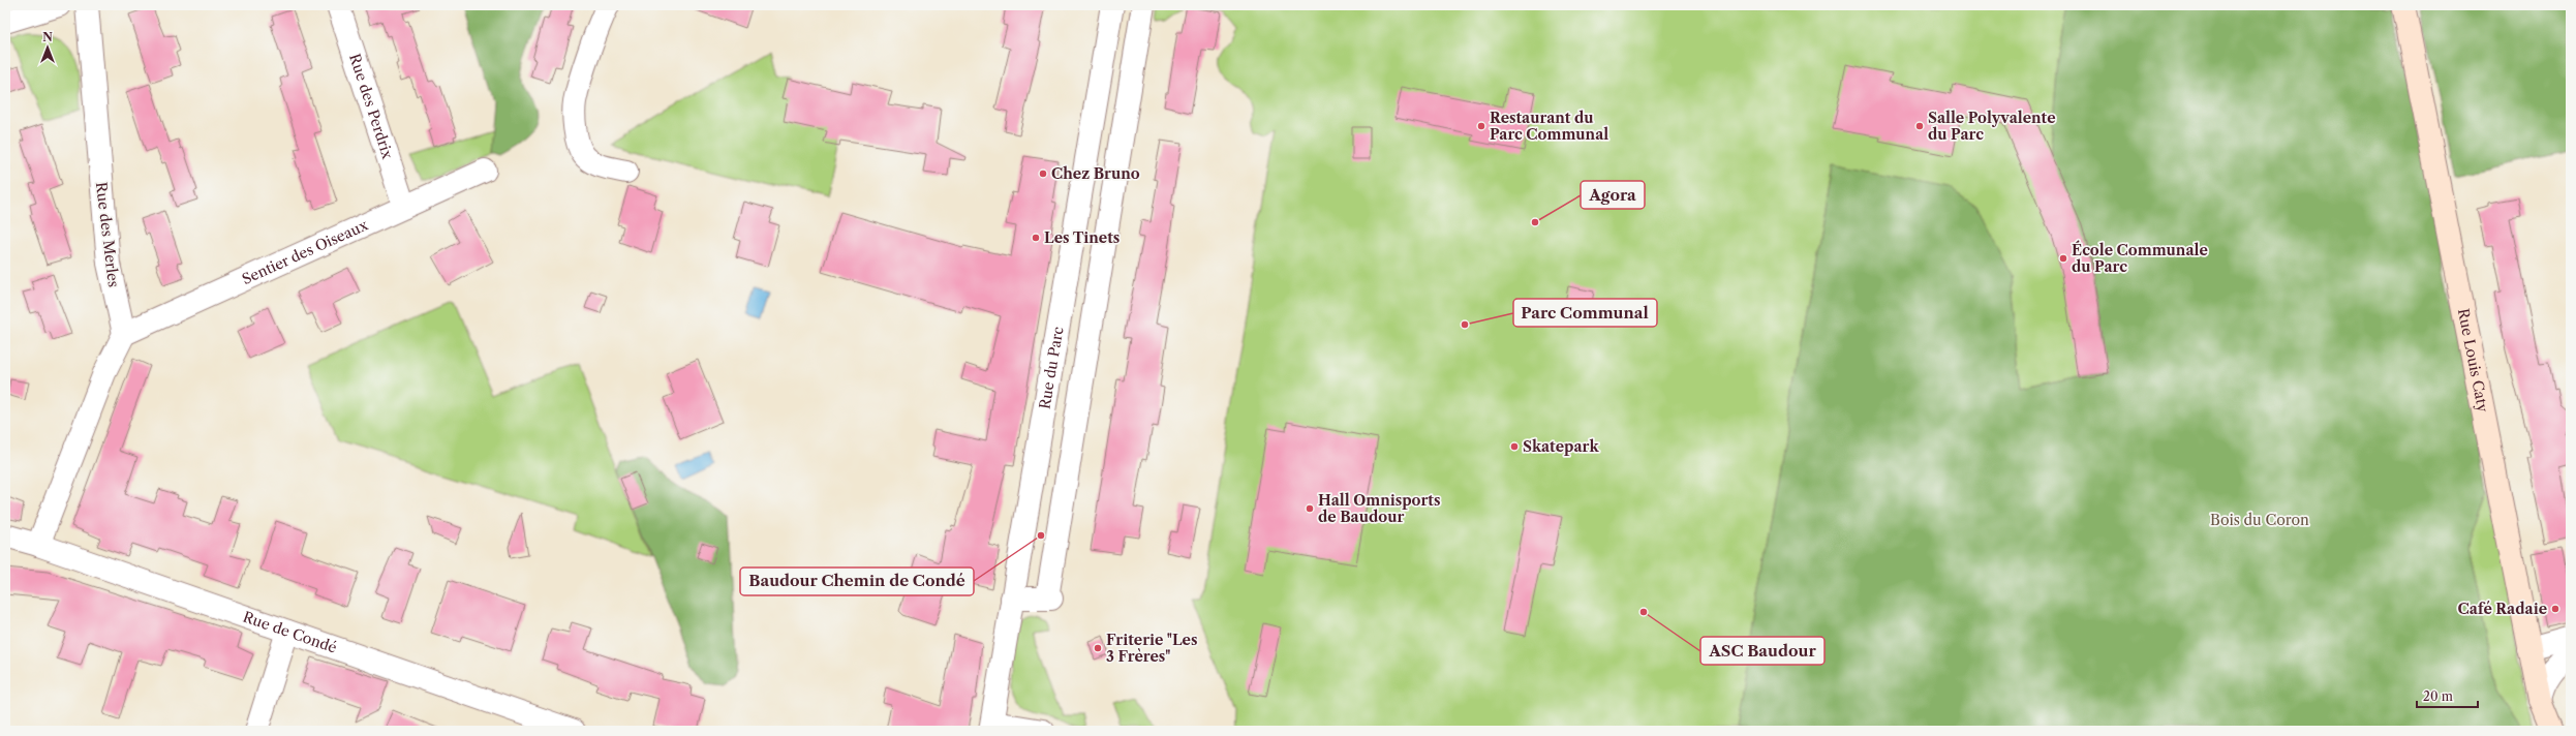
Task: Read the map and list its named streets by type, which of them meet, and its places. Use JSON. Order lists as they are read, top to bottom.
{
  "streets": {
    "main road": ["Rue Louis Caty"],
    "street": [
      "Rue des Perdrix",
      "Rue des Merles",
      "Sentier des Oiseaux",
      "Rue du Parc",
      "Rue de Condé"
    ]
  },
  "crossings": [
    ["Rue des Perdrix", "Sentier des Oiseaux"],
    ["Rue des Merles", "Sentier des Oiseaux"]
  ],
  "parks": ["Bois du Coron"],
  "places": [
    "Restaurant du Parc Communal",
    "Salle Polyvalente du Parc",
    "Chez Bruno",
    "Agora",
    "Les Tinets",
    "École Communale du Parc",
    "Parc Communal",
    "Skatepark",
    "Hall Omnisports de Baudour",
    "Baudour Chemin de Condé",
    "Café Radaie",
    "ASC Baudour",
    "Friterie \"Les 3 Frères\""
  ],
  "scale_bar": "20 m",
  "north": "top"
}
